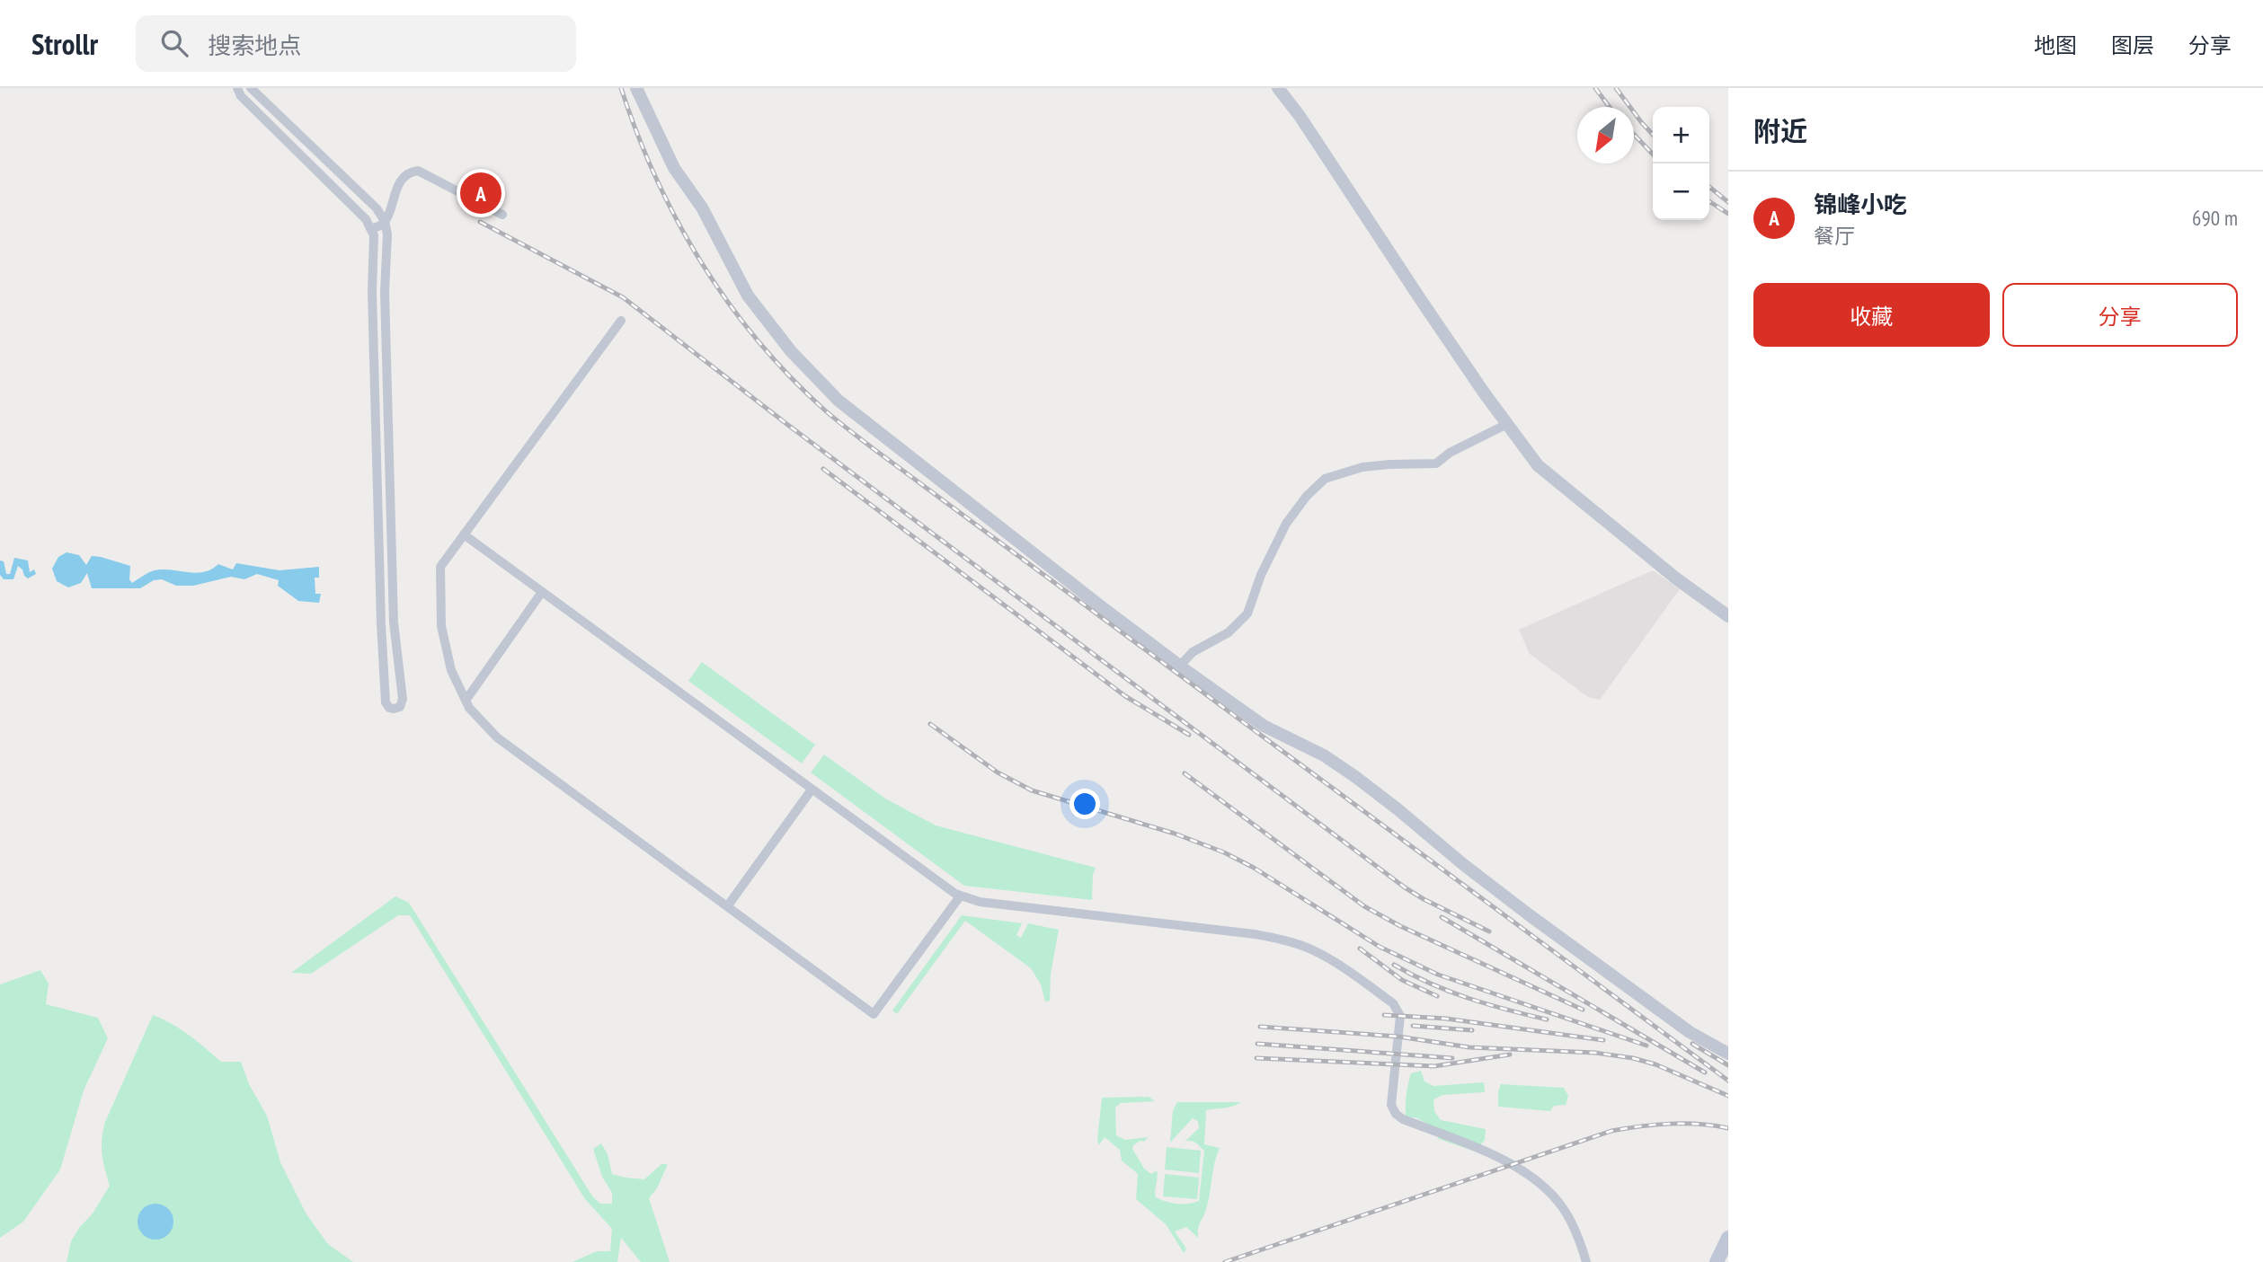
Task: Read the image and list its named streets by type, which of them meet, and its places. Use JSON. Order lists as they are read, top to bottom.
{
  "north": "bottom left",
  "page": {
    "header": "Strollr",
    "search": "搜索地点",
    "nav": ["地图", "图层", "分享"],
    "heading": "附近",
    "map_buttons": ["+", "−"],
    "pins": "A",
    "list": [
      {
        "mark": "A",
        "name": "锦峰小吃",
        "note": "餐厅",
        "value": "690 m"
      }
    ],
    "buttons": ["收藏", "分享"]
  }
}
